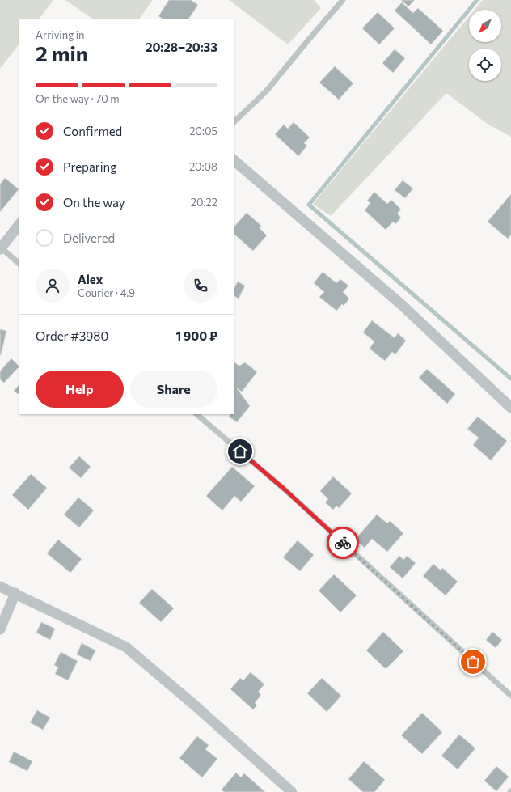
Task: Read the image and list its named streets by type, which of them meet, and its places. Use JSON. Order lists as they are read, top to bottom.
{
  "north": "bottom left",
  "page": {
    "heading": ["2 min", "Arriving in", "20:28–20:33"],
    "panel": [
      "Alex",
      "Courier · 4.9",
      "Order #3980",
      "1 900 ₽"
    ],
    "bar": "On the way · 70 m",
    "list": [
      ["Confirmed", "20:05"],
      ["Preparing", "20:08"],
      ["On the way", "20:22"],
      "Delivered"
    ],
    "buttons": ["Help", "Share"]
  }
}
